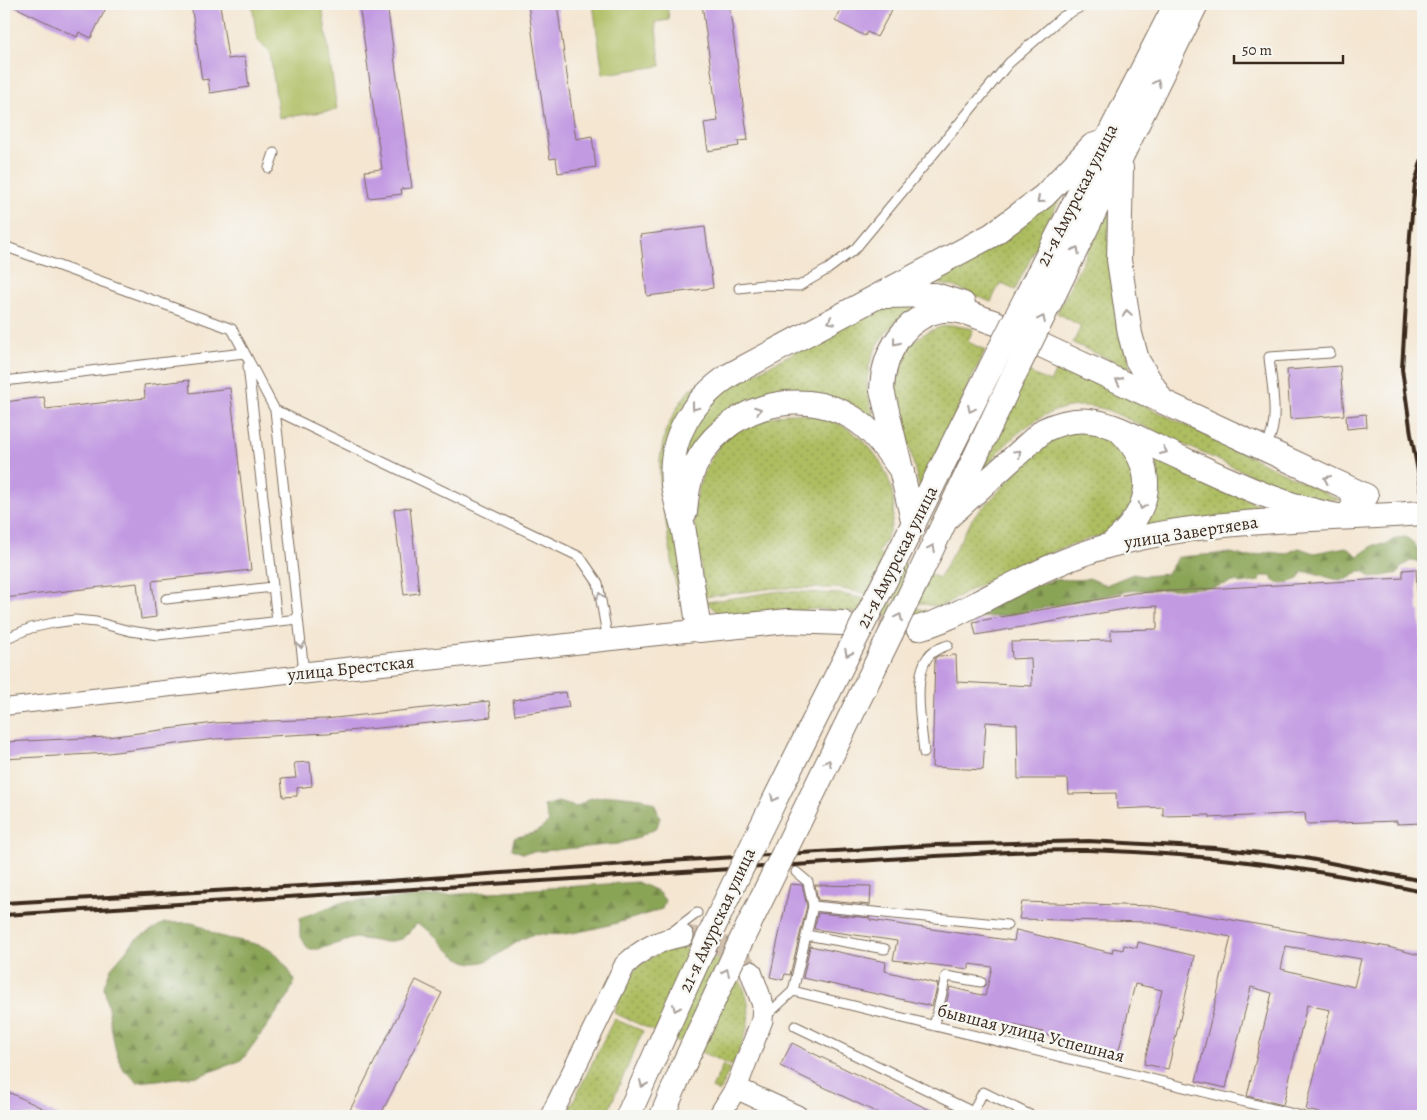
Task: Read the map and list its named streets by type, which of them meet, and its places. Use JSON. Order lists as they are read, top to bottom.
{
  "streets": {
    "main road": ["21-я Амурская улица", "улица Завертяева"],
    "street": ["улица Брестская"],
    "lane": ["бывшая улица Успешная"]
  },
  "scale_bar": "50 m"
}
